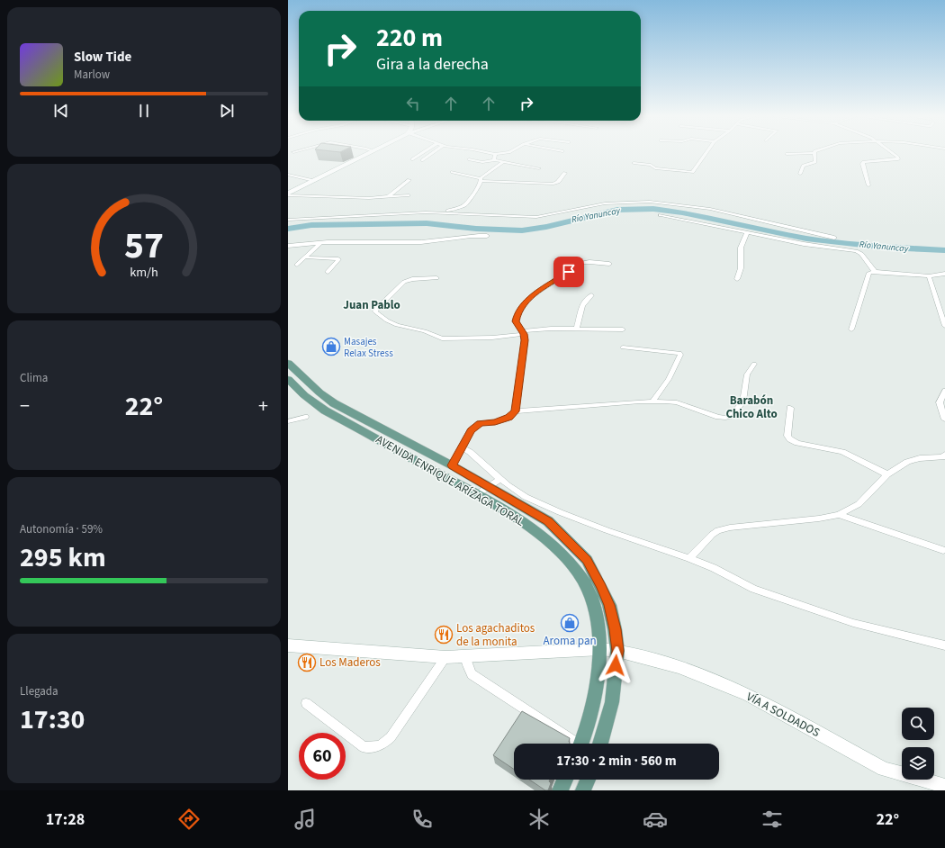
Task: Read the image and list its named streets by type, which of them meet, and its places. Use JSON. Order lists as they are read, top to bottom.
{
  "streets": {
    "main road": ["AVENIDA ENRIQUE ARÍZAGA TORAL"],
    "street": ["VÍA A SOLDADOS"]
  },
  "crossings": [
    ["AVENIDA ENRIQUE ARÍZAGA TORAL", "VÍA A SOLDADOS"]
  ],
  "districts": ["Juan Pablo", "Barabón Chico Alto"],
  "water": ["Río Yanuncay"],
  "places": {
    "shop": ["Masajes Relax Stress", "Aroma pan"],
    "restaurant": ["Los agachaditos de la monita", "Los Maderos"]
  },
  "page": {
    "turn": ["220 m", "Gira a la derecha"],
    "song": ["Slow Tide", "Marlow"],
    "tile": [
      "Clima",
      ["Autonomía · 59%", "295 km"],
      ["Llegada", "17:30"]
    ],
    "heat": ["−", "22°", "+"],
    "limit": "60",
    "trip": "17:30 · 2 min · 560 m",
    "tabs": ["17:28", "22°"],
    "gauge": ["57", "km/h"]
  }
}
